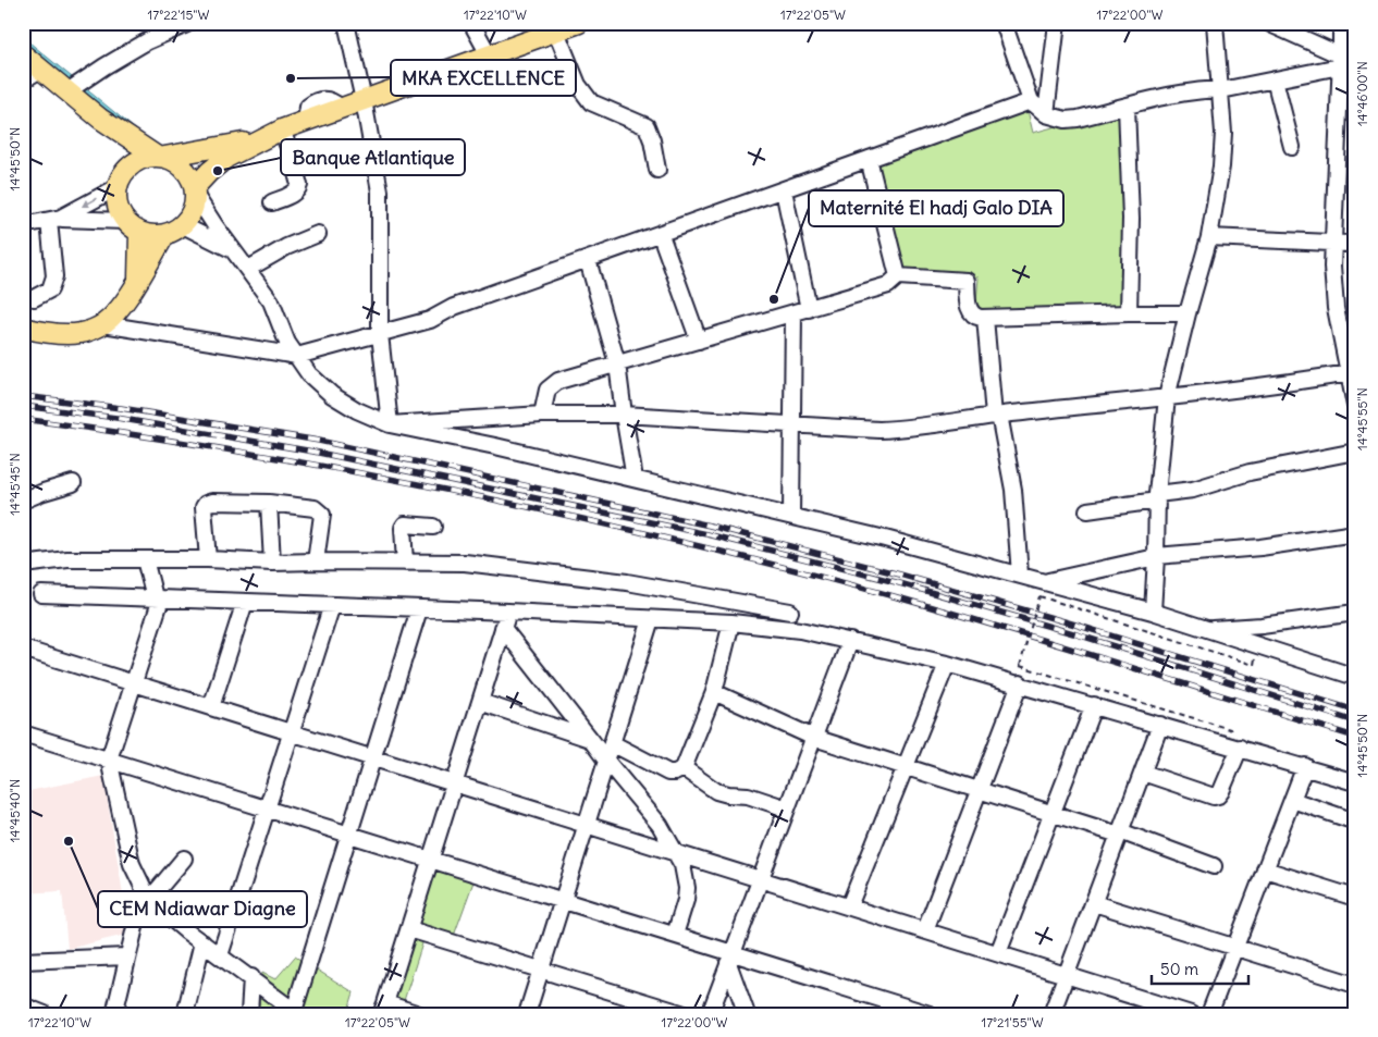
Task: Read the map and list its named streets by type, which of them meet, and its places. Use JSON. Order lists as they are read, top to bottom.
{
  "places": [
    "MKA EXCELLENCE",
    "Banque Atlantique",
    "Maternité El hadj Galo DIA",
    "CEM Ndiawar Diagne"
  ],
  "scale_bar": "50 m",
  "coordinates": [
    "17°22'15\"W",
    "17°22'10\"W",
    "17°22'05\"W",
    "17°22'00\"W",
    "14°46'00\"N",
    "14°45'50\"N",
    "14°45'55\"N",
    "14°45'45\"N",
    "14°45'40\"N",
    "17°21'55\"W"
  ]
}
